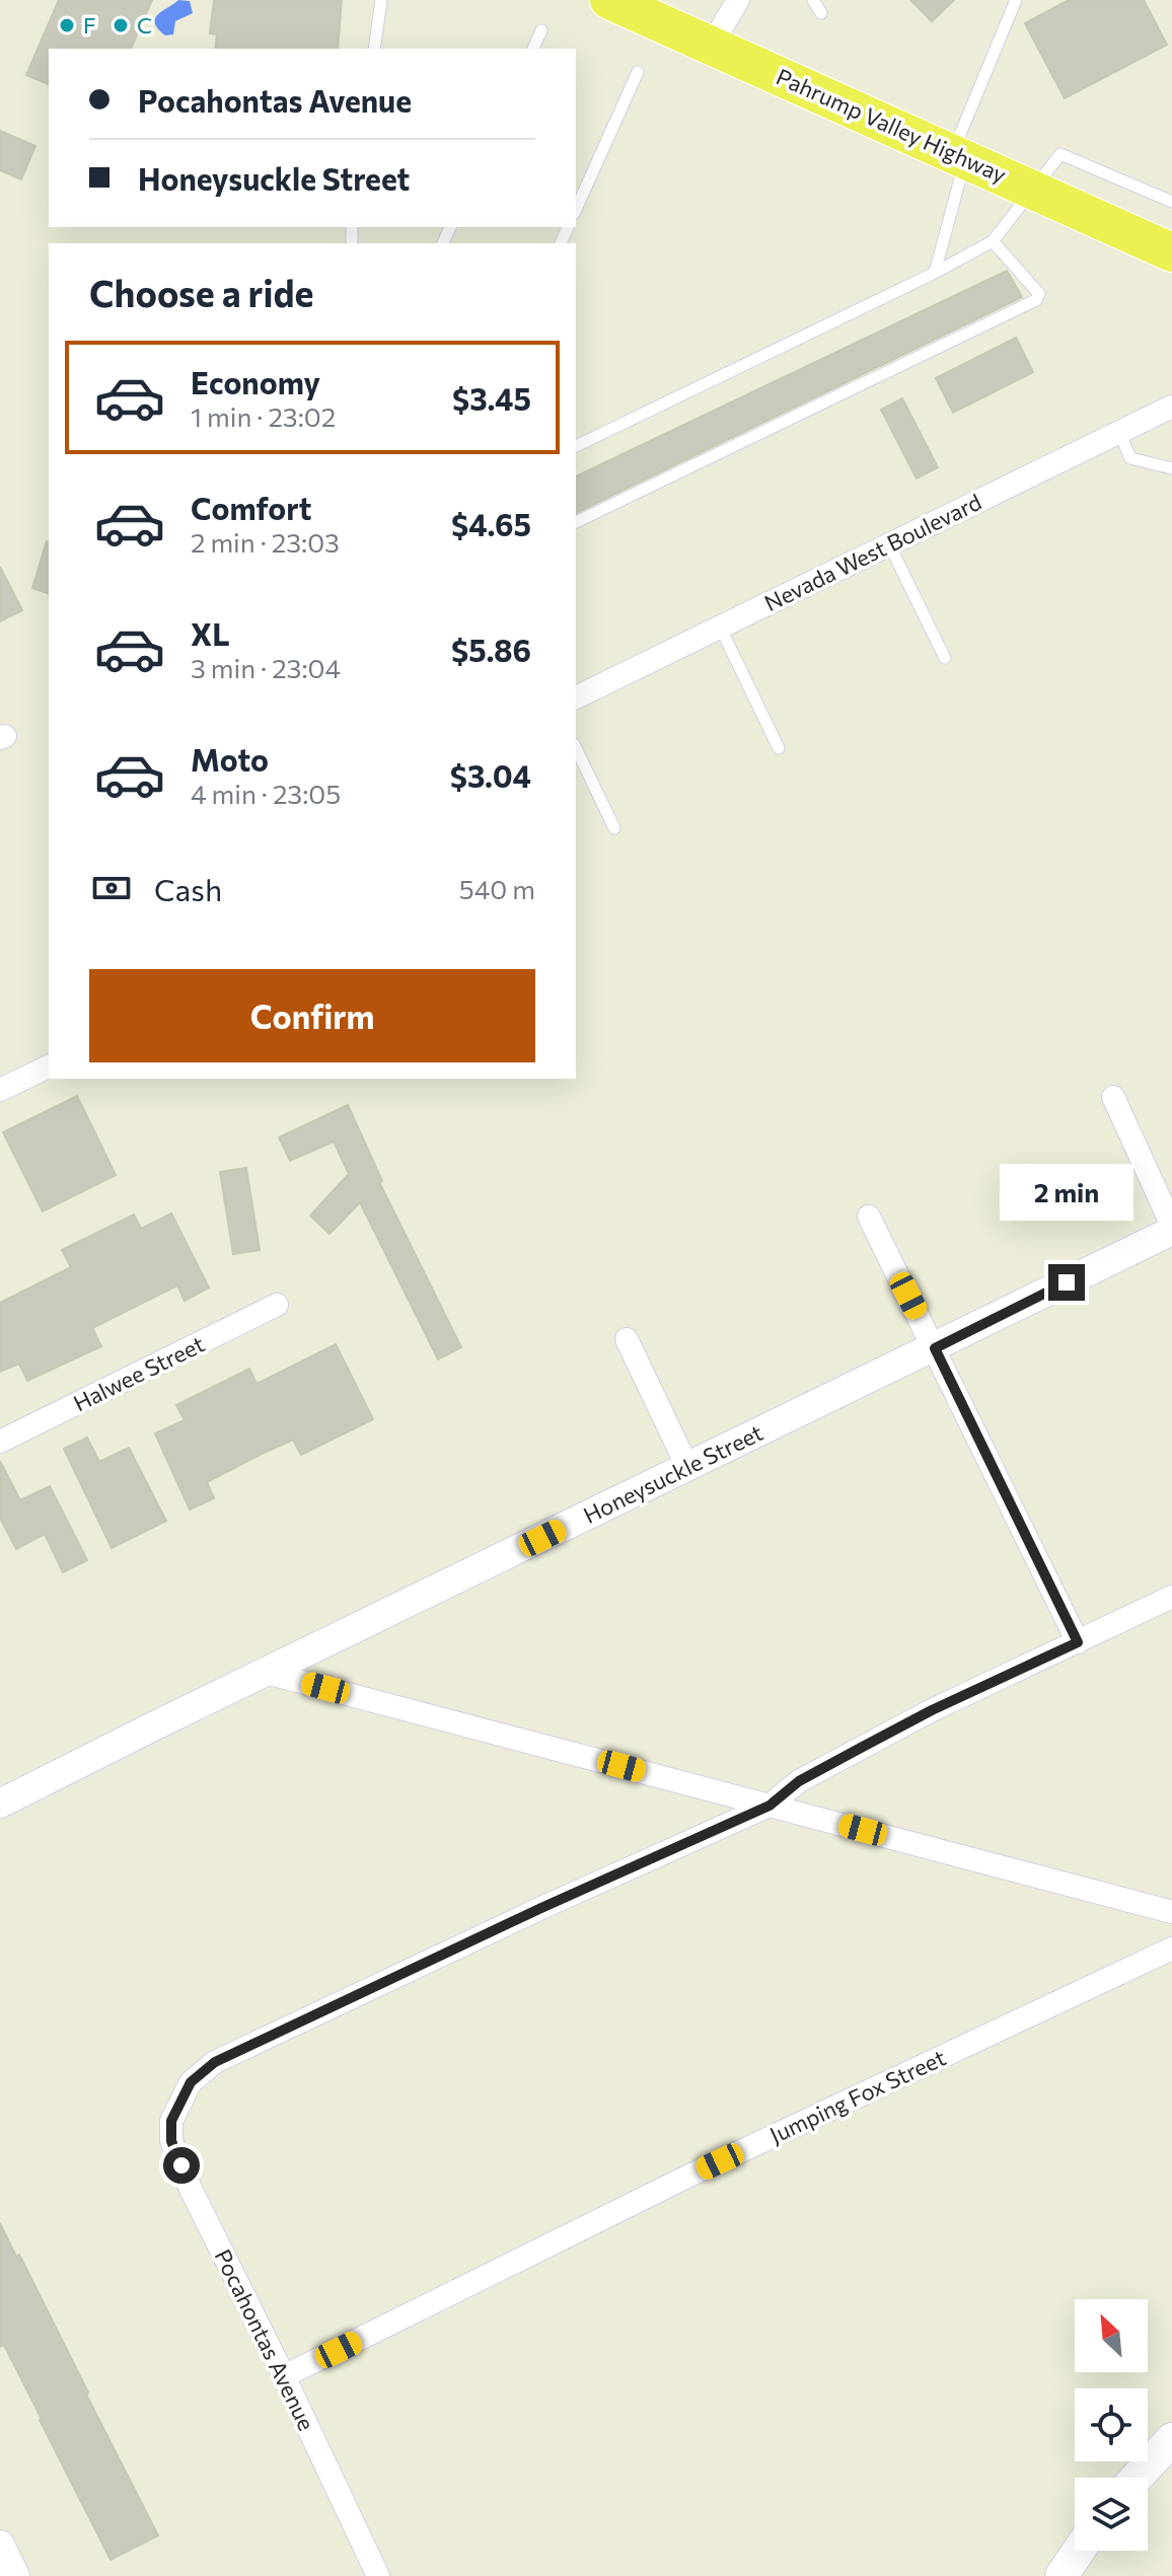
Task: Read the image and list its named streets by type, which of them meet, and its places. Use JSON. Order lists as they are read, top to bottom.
{
  "streets": {
    "highway": ["Pahrump Valley Highway"],
    "street": [
      "Nevada West Boulevard",
      "Halwee Street",
      "Honeysuckle Street",
      "Jumping Fox Street",
      "Pocahontas Avenue"
    ]
  },
  "crossings": [
    ["Jumping Fox Street", "Pocahontas Avenue"]
  ],
  "places": ["F", "C"],
  "north": "top left",
  "page": {
    "banner": ["Pocahontas Avenue", "Honeysuckle Street"],
    "heading": "Choose a ride",
    "list": [
      {
        "name": "Economy",
        "note": "1 min · 23:02",
        "value": "$3.45"
      },
      {
        "name": "Comfort",
        "note": "2 min · 23:03",
        "value": "$4.65"
      },
      {
        "name": "XL",
        "note": "3 min · 23:04",
        "value": "$5.86"
      },
      {
        "name": "Moto",
        "note": "4 min · 23:05",
        "value": "$3.04"
      }
    ],
    "pay": ["Cash", "540 m"],
    "buttons": "Confirm",
    "bubble": "2 min"
  }
}
